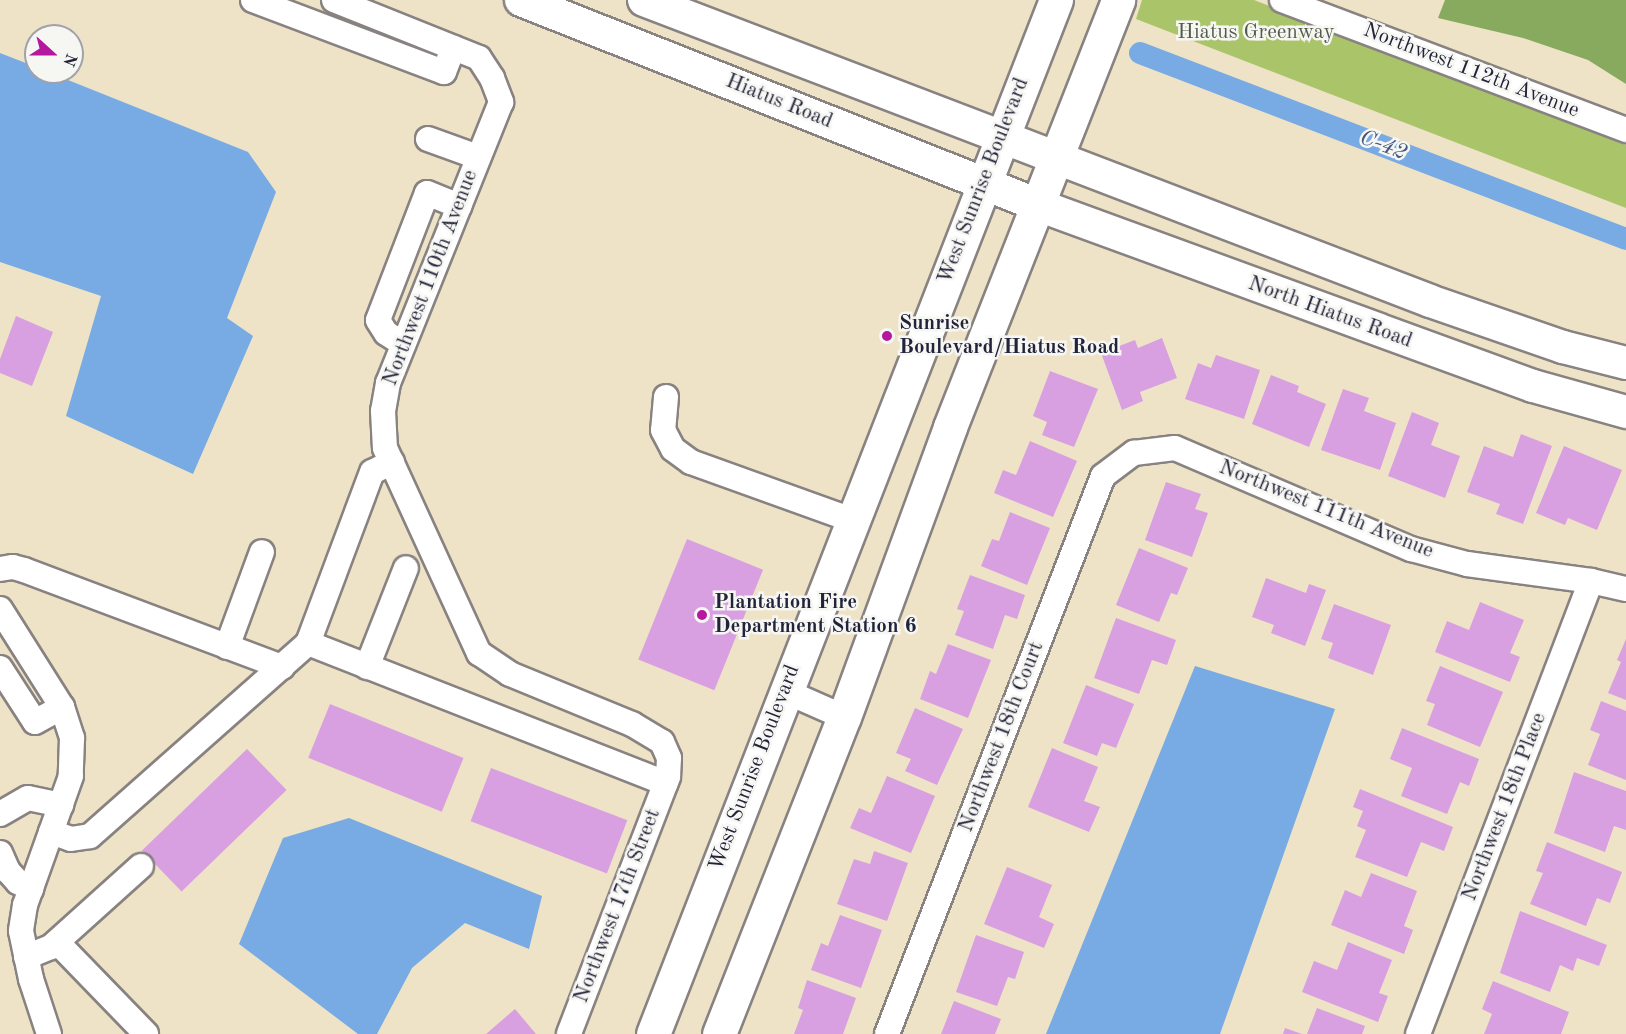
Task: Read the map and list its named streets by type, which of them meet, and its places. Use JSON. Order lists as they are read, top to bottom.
{
  "streets": {
    "highway": ["West Sunrise Boulevard"],
    "main road": ["Hiatus Road", "North Hiatus Road"],
    "street": [
      "Northwest 112th Avenue",
      "Northwest 110th Avenue",
      "Northwest 111th Avenue",
      "Northwest 18th Court",
      "Northwest 18th Place",
      "Northwest 17th Street"
    ]
  },
  "crossings": [
    ["Hiatus Road", "West Sunrise Boulevard"],
    ["Hiatus Road", "North Hiatus Road"],
    ["Northwest 110th Avenue", "Northwest 17th Street"],
    ["Northwest 111th Avenue", "Northwest 18th Court"],
    ["Northwest 111th Avenue", "Northwest 18th Place"]
  ],
  "water": ["C-42"],
  "parks": ["Hiatus Greenway"],
  "places": ["Sunrise Boulevard/Hiatus Road", "Plantation Fire Department Station 6"],
  "north": "right"
}
